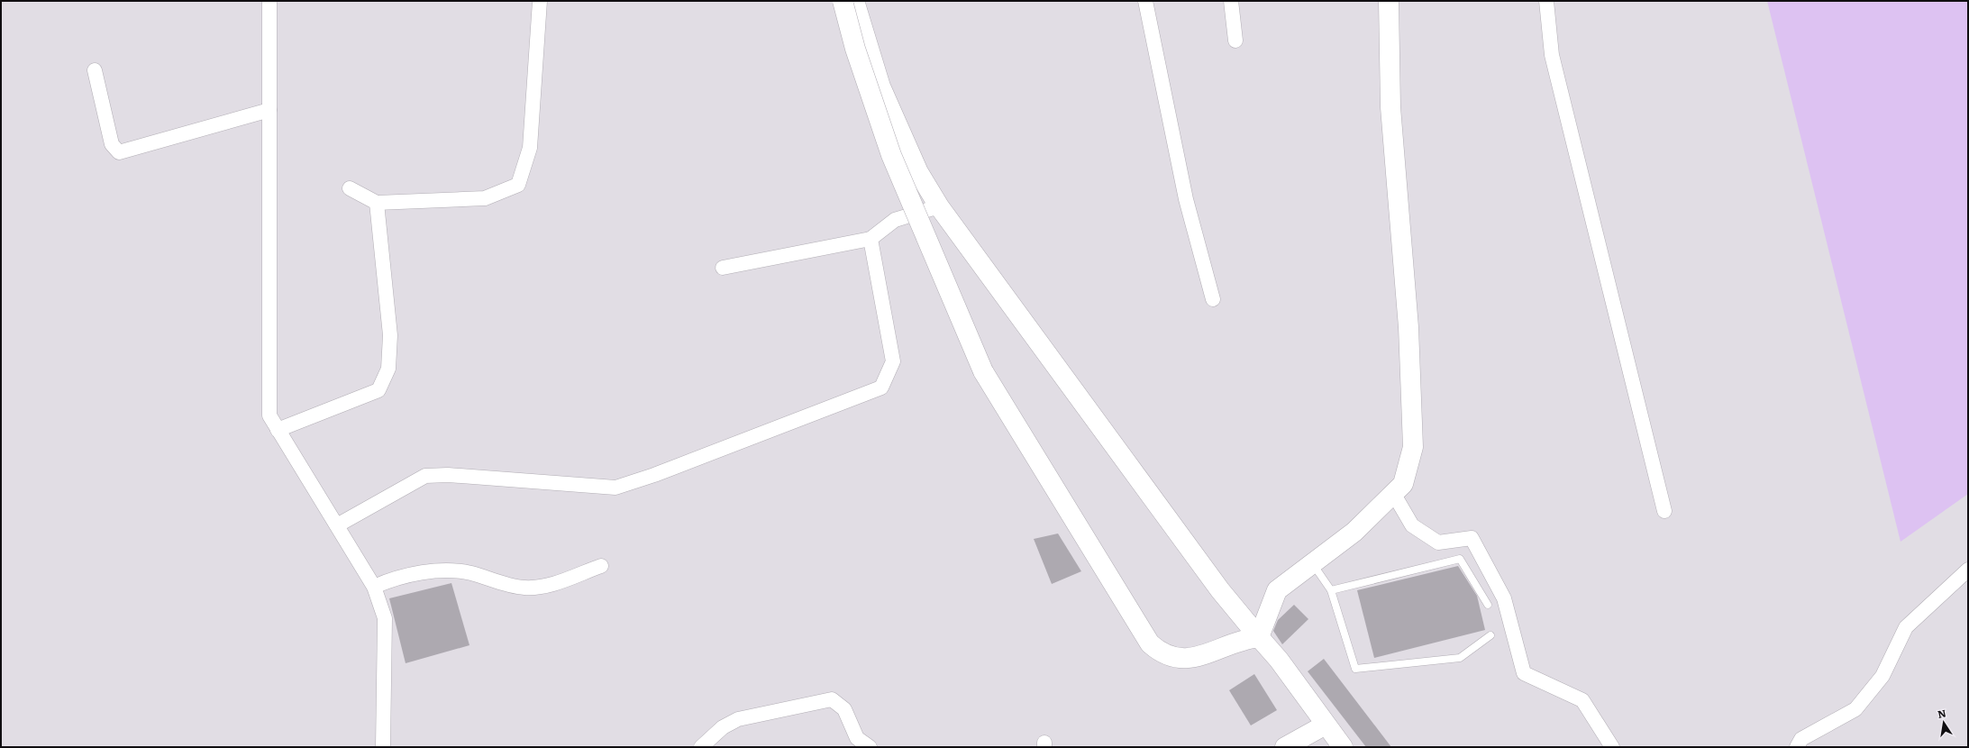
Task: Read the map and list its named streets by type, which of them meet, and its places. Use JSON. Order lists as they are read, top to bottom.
{
  "north": "top"
}
